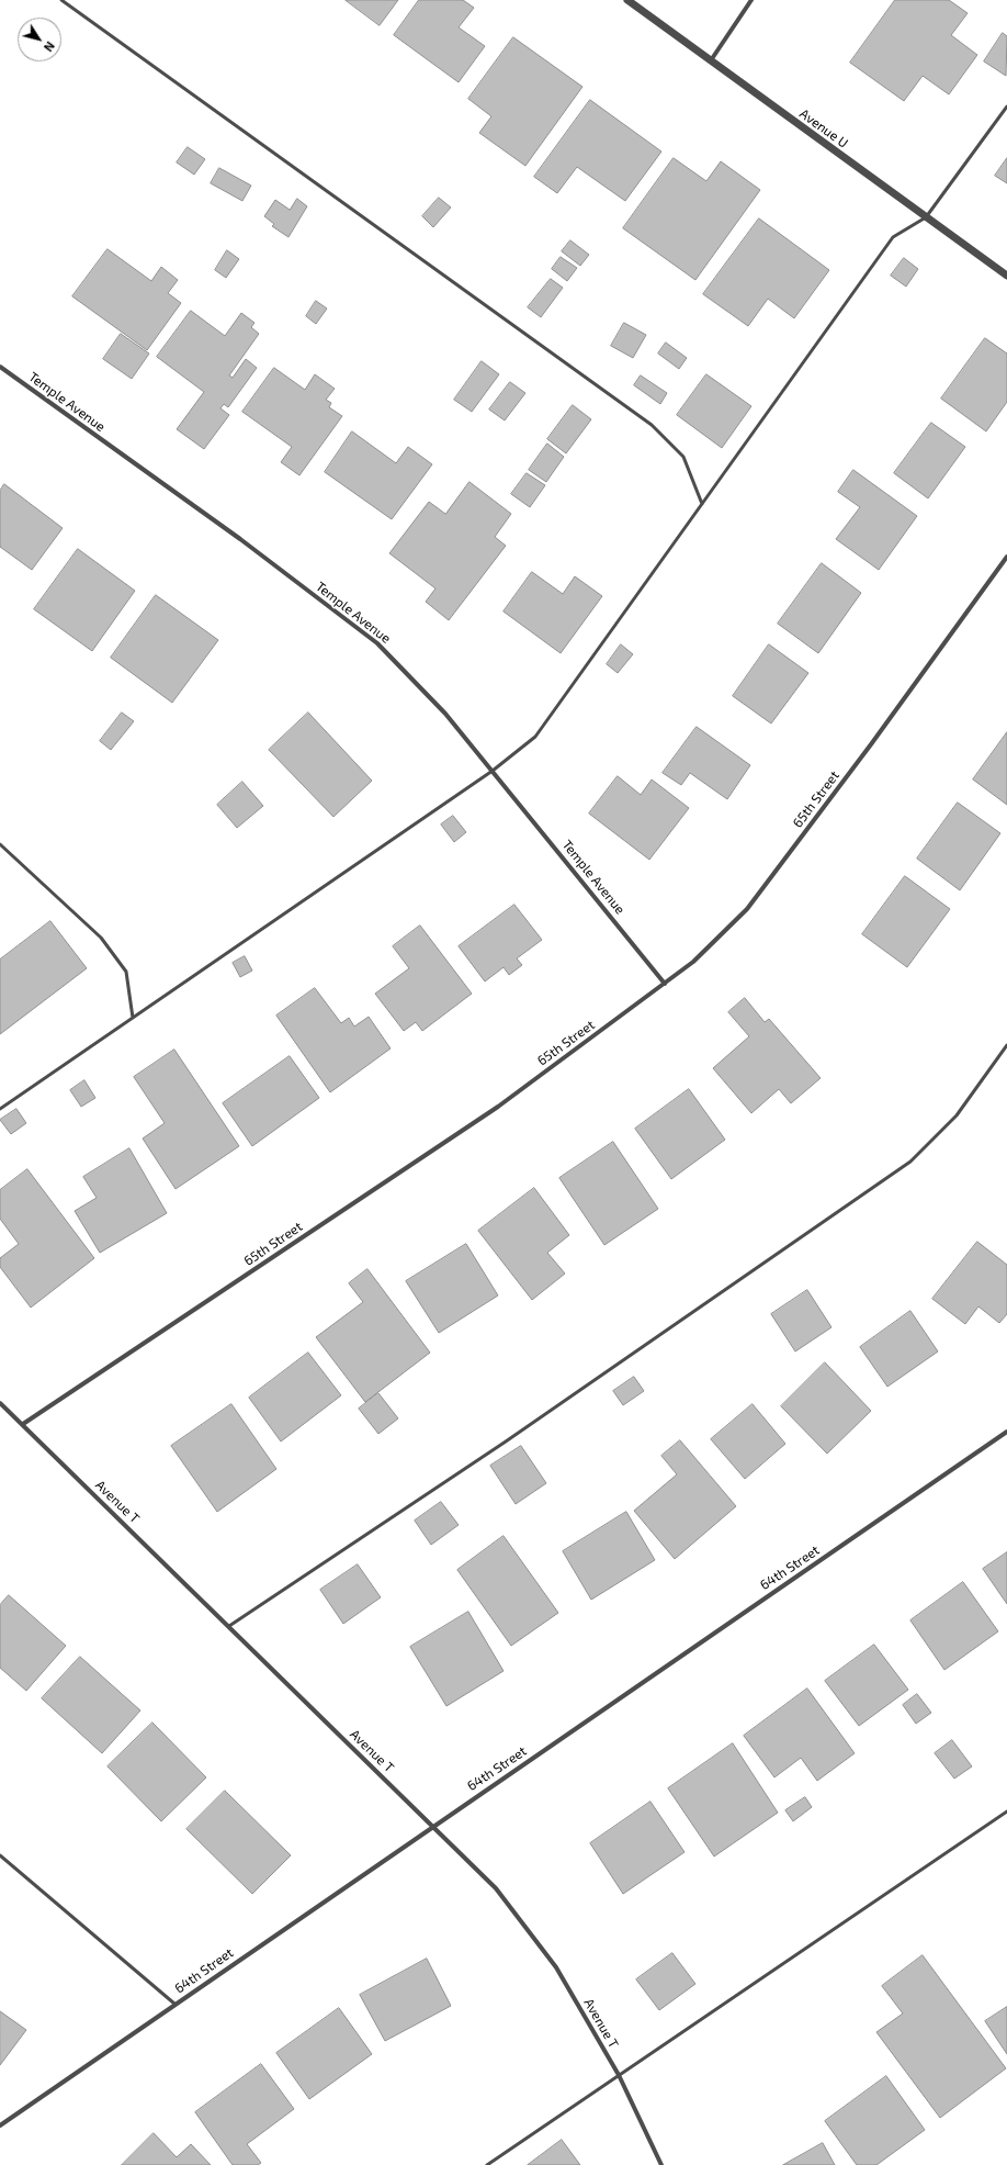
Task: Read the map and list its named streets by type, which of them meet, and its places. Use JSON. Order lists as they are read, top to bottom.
{
  "streets": {
    "street": [
      "Avenue U",
      "Temple Avenue",
      "65th Street",
      "Avenue T",
      "64th Street"
    ]
  },
  "crossings": [
    ["Temple Avenue", "65th Street"],
    ["65th Street", "Avenue T"],
    ["Avenue T", "64th Street"]
  ],
  "north": "bottom right"
}
